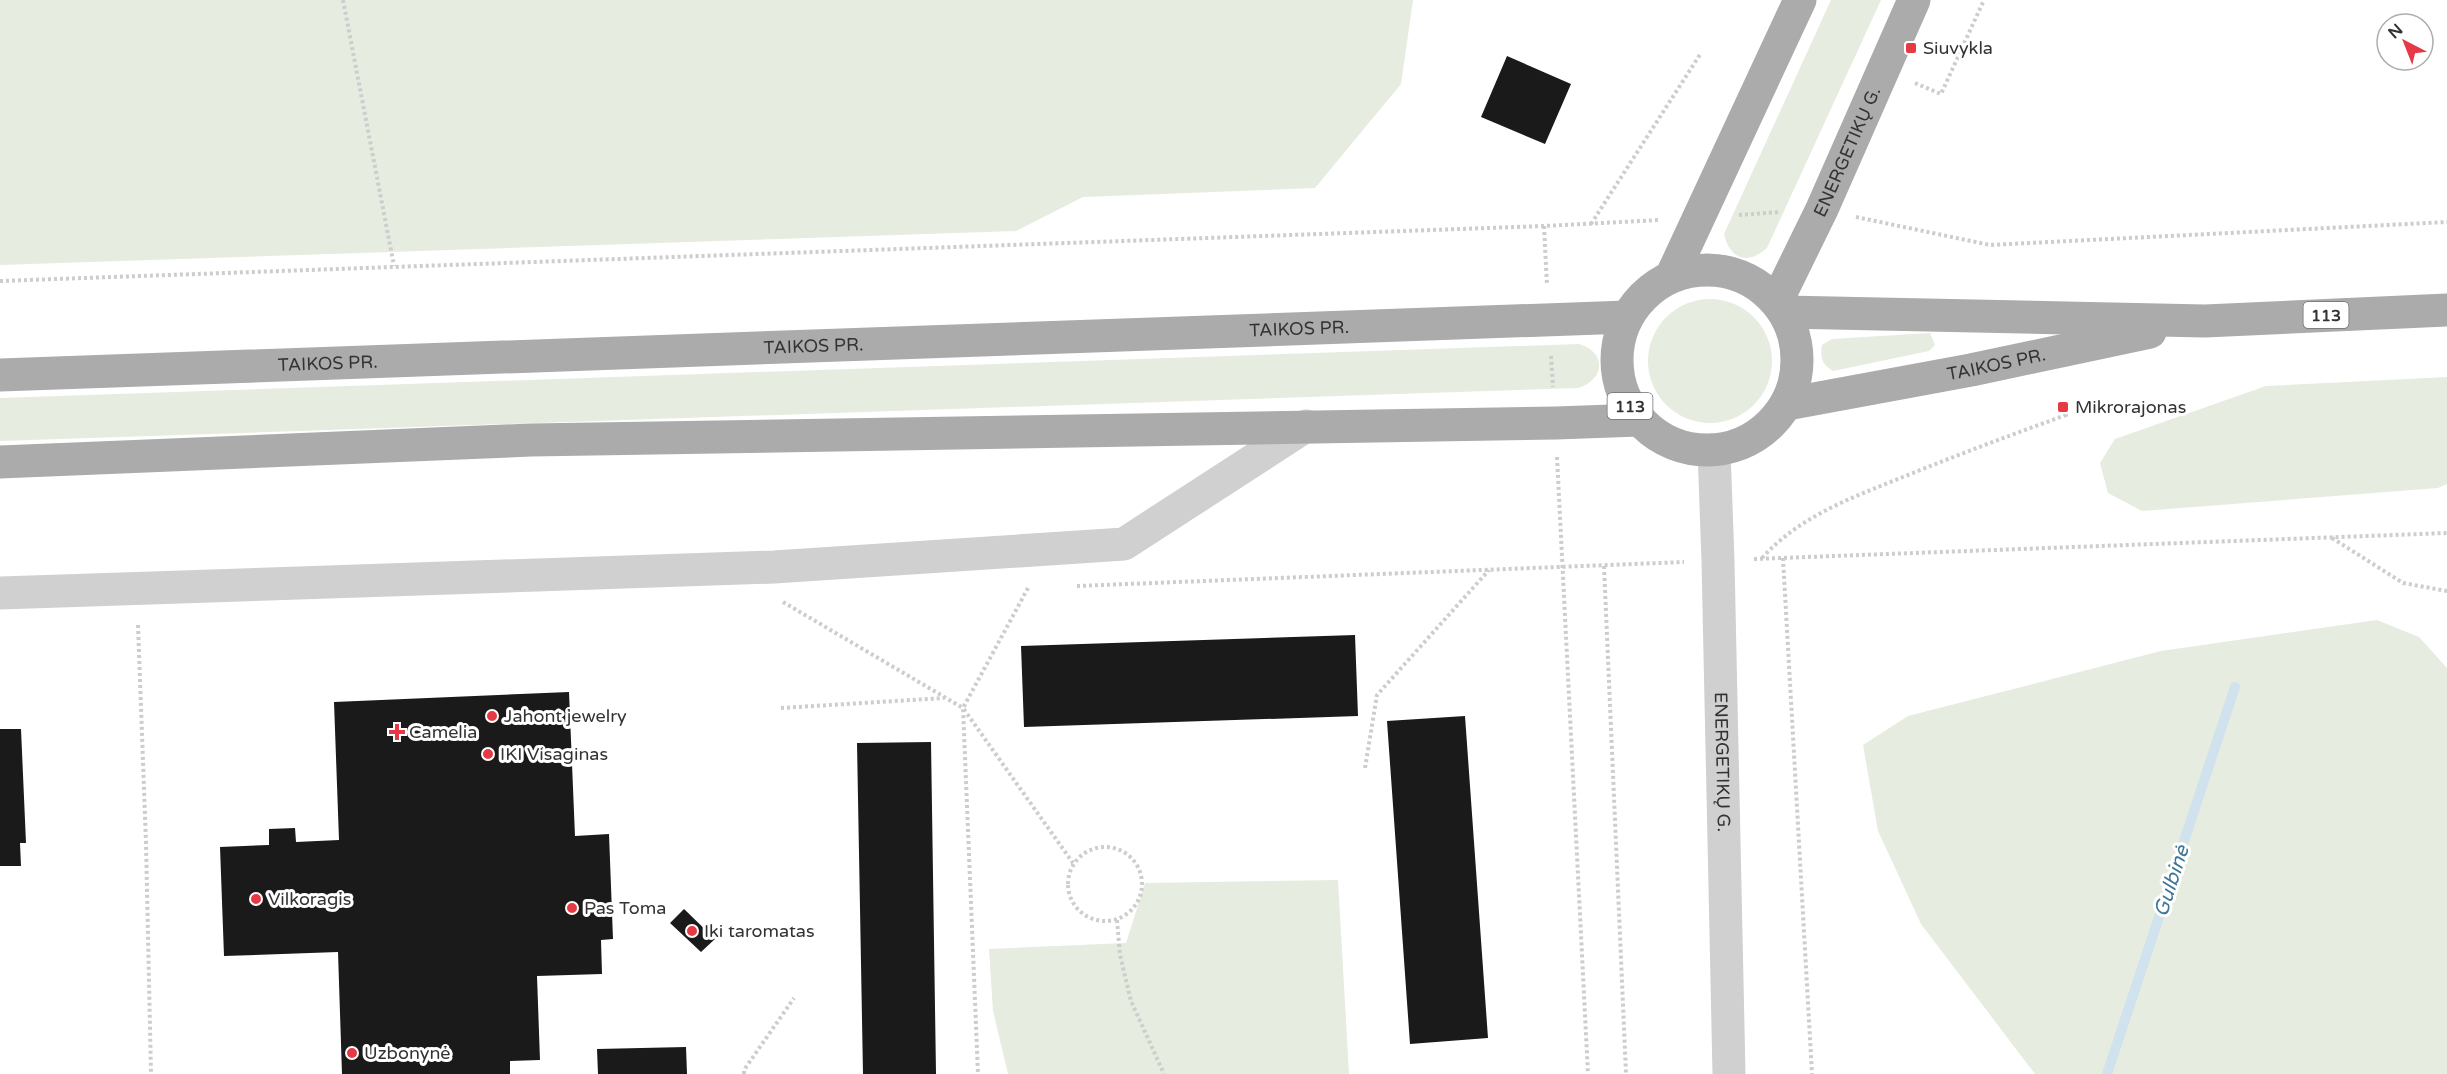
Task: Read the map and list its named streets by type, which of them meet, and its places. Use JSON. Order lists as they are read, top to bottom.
{
  "streets": {
    "main road": ["ENERGETIKŲ G.", "113", "TAIKOS PR."]
  },
  "crossings": [
    ["ENERGETIKŲ G.", "113"],
    ["ENERGETIKŲ G.", "TAIKOS PR."],
    ["113", "TAIKOS PR."]
  ],
  "water": ["Gulbinė"],
  "places": {
    "transit": ["Siuvykla", "Mikrorajonas"],
    "other": [
      "Jahont jewelry",
      "IKI Visaginas",
      "Vilkoragis",
      "Pas Toma",
      "Iki taromatas",
      "Uzbonynė"
    ],
    "health": ["Camelia"]
  },
  "north": "top left"
}
